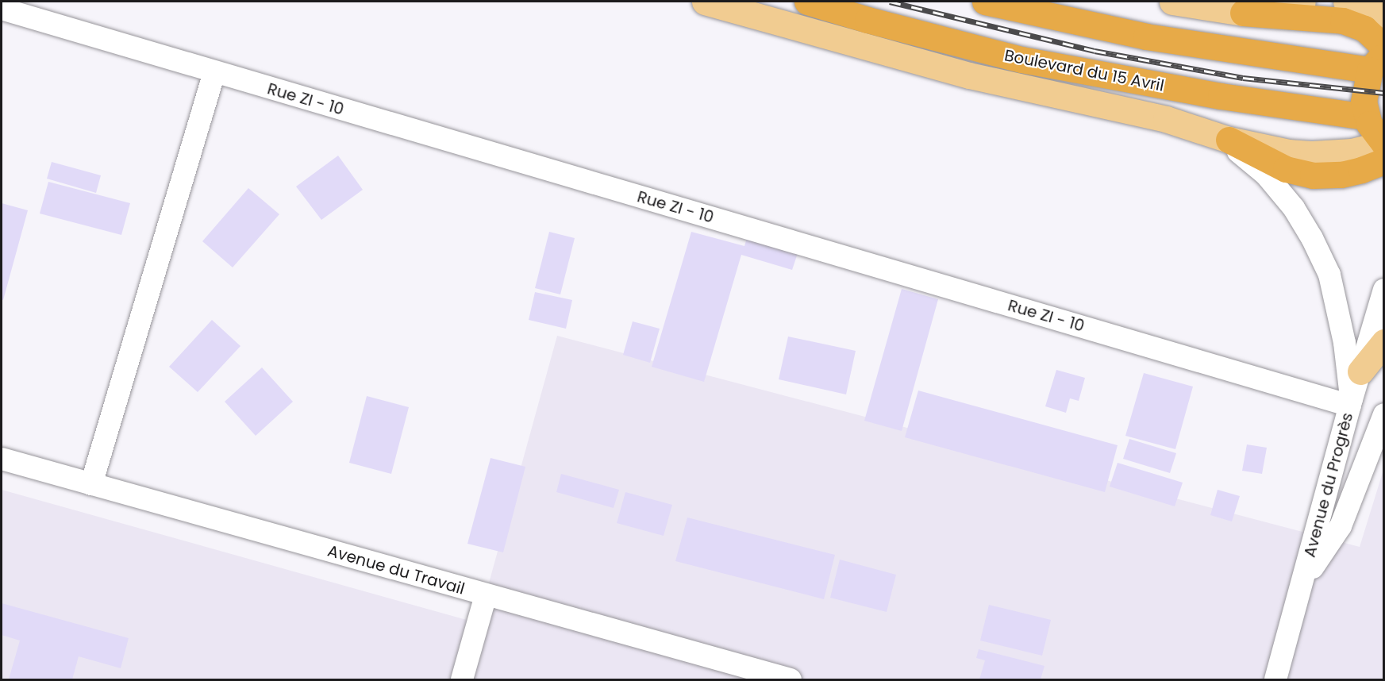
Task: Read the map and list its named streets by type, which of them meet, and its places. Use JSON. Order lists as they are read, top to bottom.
{
  "streets": {
    "highway": ["Boulevard du 15 Avril"],
    "street": ["Rue ZI - 10", "Avenue du Progrès", "Avenue du Travail"]
  },
  "crossings": [
    ["Rue ZI - 10", "Avenue du Progrès"]
  ]
}
